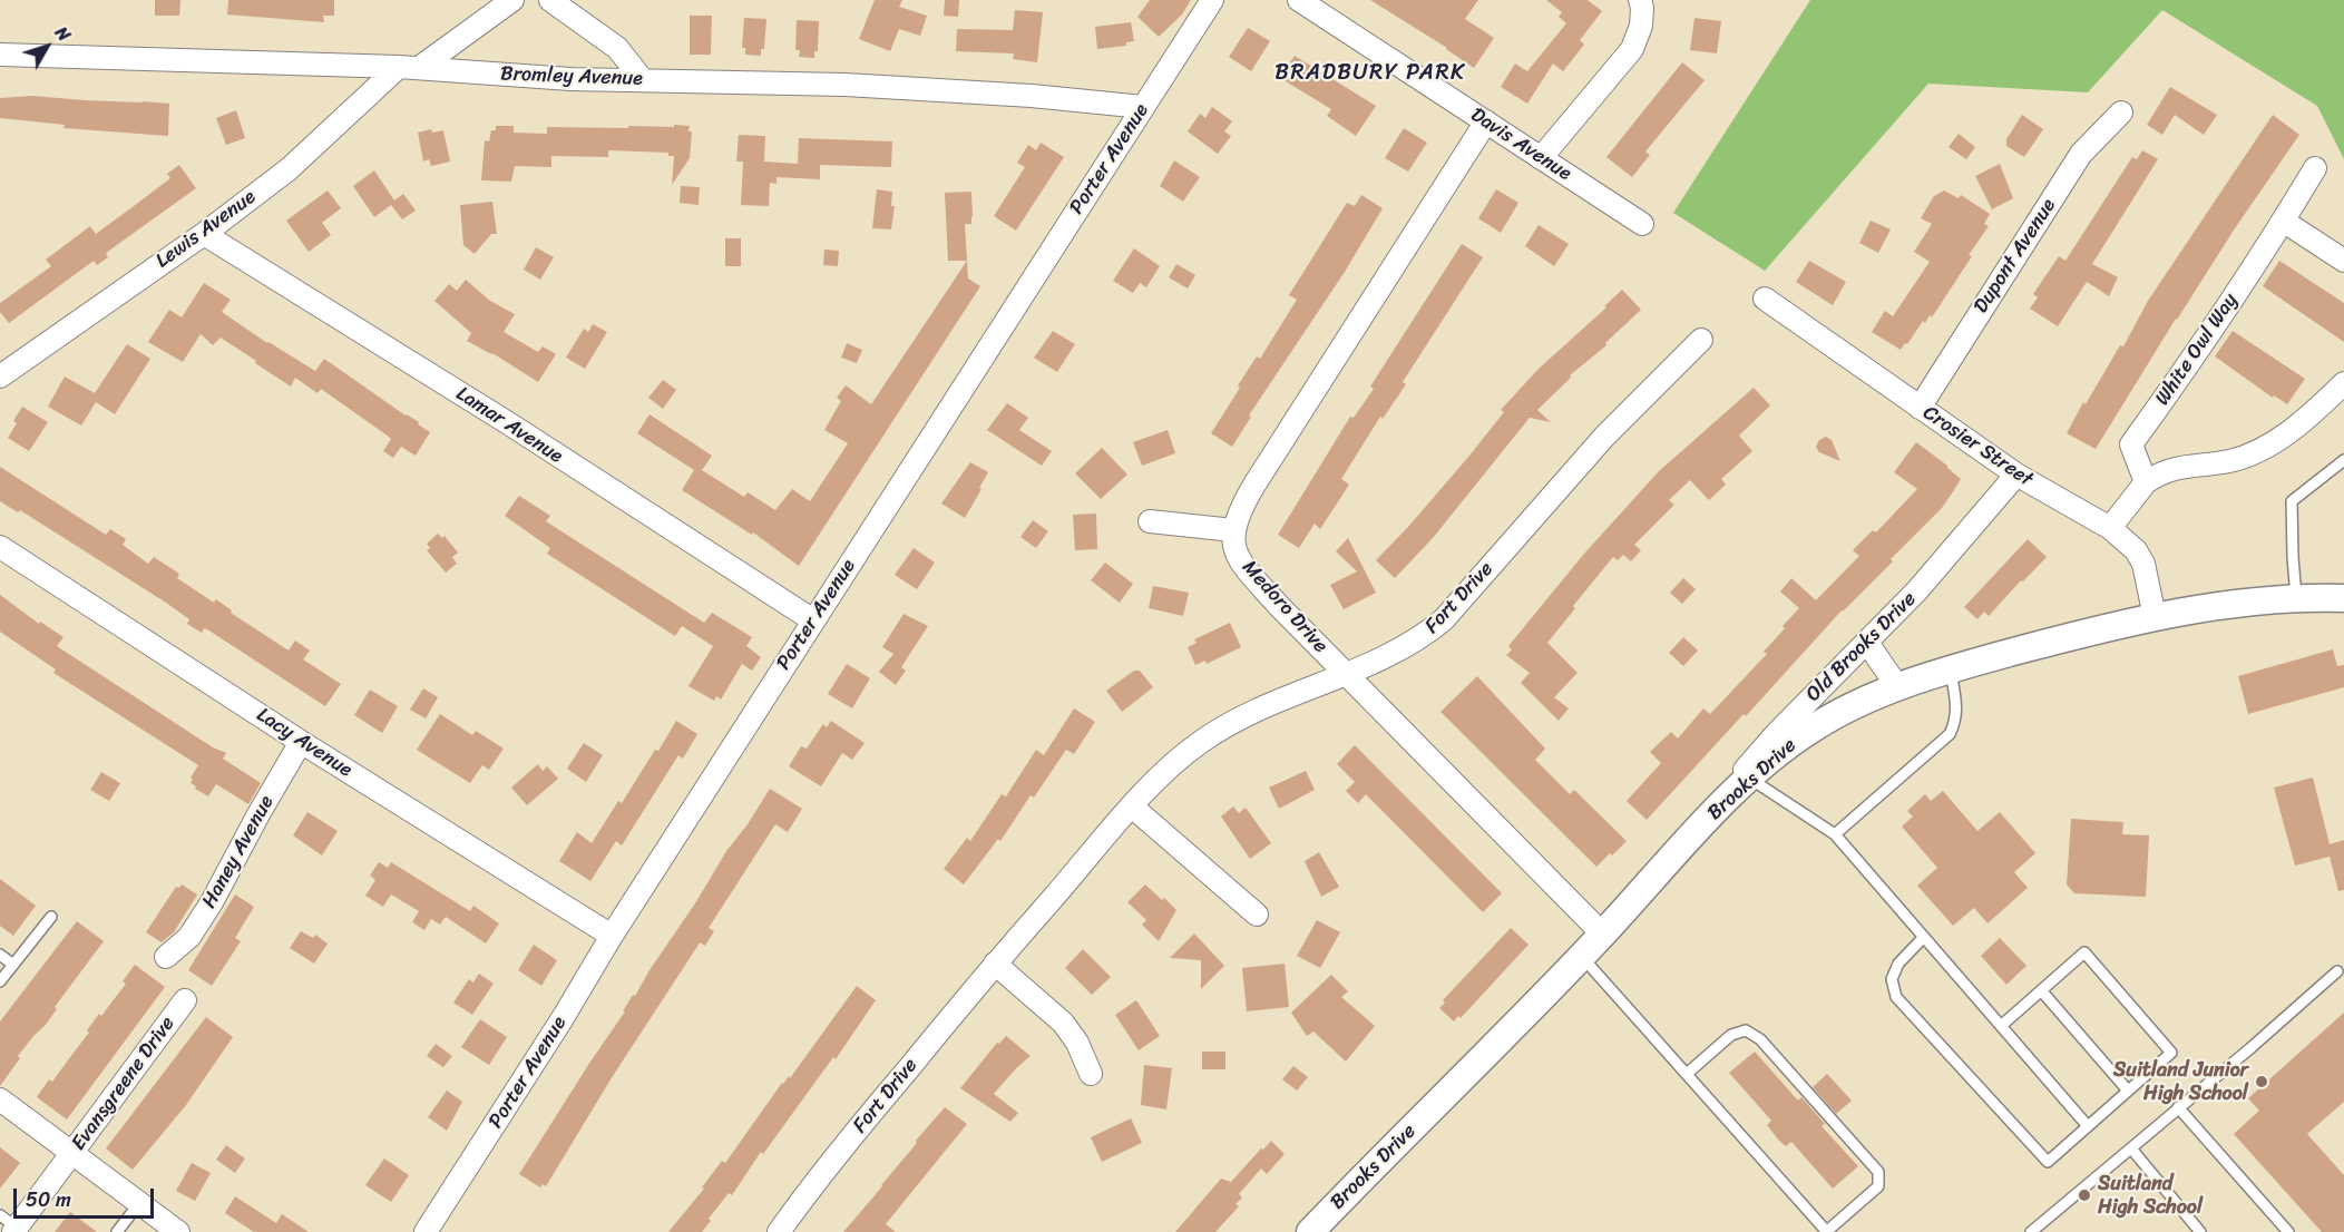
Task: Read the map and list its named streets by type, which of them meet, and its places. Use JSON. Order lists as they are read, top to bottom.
{
  "streets": {
    "street": [
      "Bromley Avenue",
      "Davis Avenue",
      "Porter Avenue",
      "Lewis Avenue",
      "Dupont Avenue",
      "White Owl Way",
      "Lamar Avenue",
      "Crosier Street",
      "Fort Drive",
      "Medoro Drive",
      "Old Brooks Drive",
      "Lacy Avenue",
      "Brooks Drive",
      "Haney Avenue",
      "Evansgreene Drive"
    ]
  },
  "crossings": [
    ["Bromley Avenue", "Porter Avenue"],
    ["Bromley Avenue", "Lewis Avenue"],
    ["Porter Avenue", "Lamar Avenue"],
    ["Porter Avenue", "Lacy Avenue"],
    ["Lewis Avenue", "Lamar Avenue"],
    ["Dupont Avenue", "Crosier Street"],
    ["Crosier Street", "Old Brooks Drive"],
    ["Crosier Street", "Brooks Drive"],
    ["Fort Drive", "Medoro Drive"],
    ["Medoro Drive", "Brooks Drive"],
    ["Old Brooks Drive", "Brooks Drive"],
    ["Lacy Avenue", "Haney Avenue"]
  ],
  "districts": ["BRADBURY PARK"],
  "places": ["Suitland Junior High School", "Suitland High School"],
  "scale_bar": "50 m",
  "north": "top right"
}
